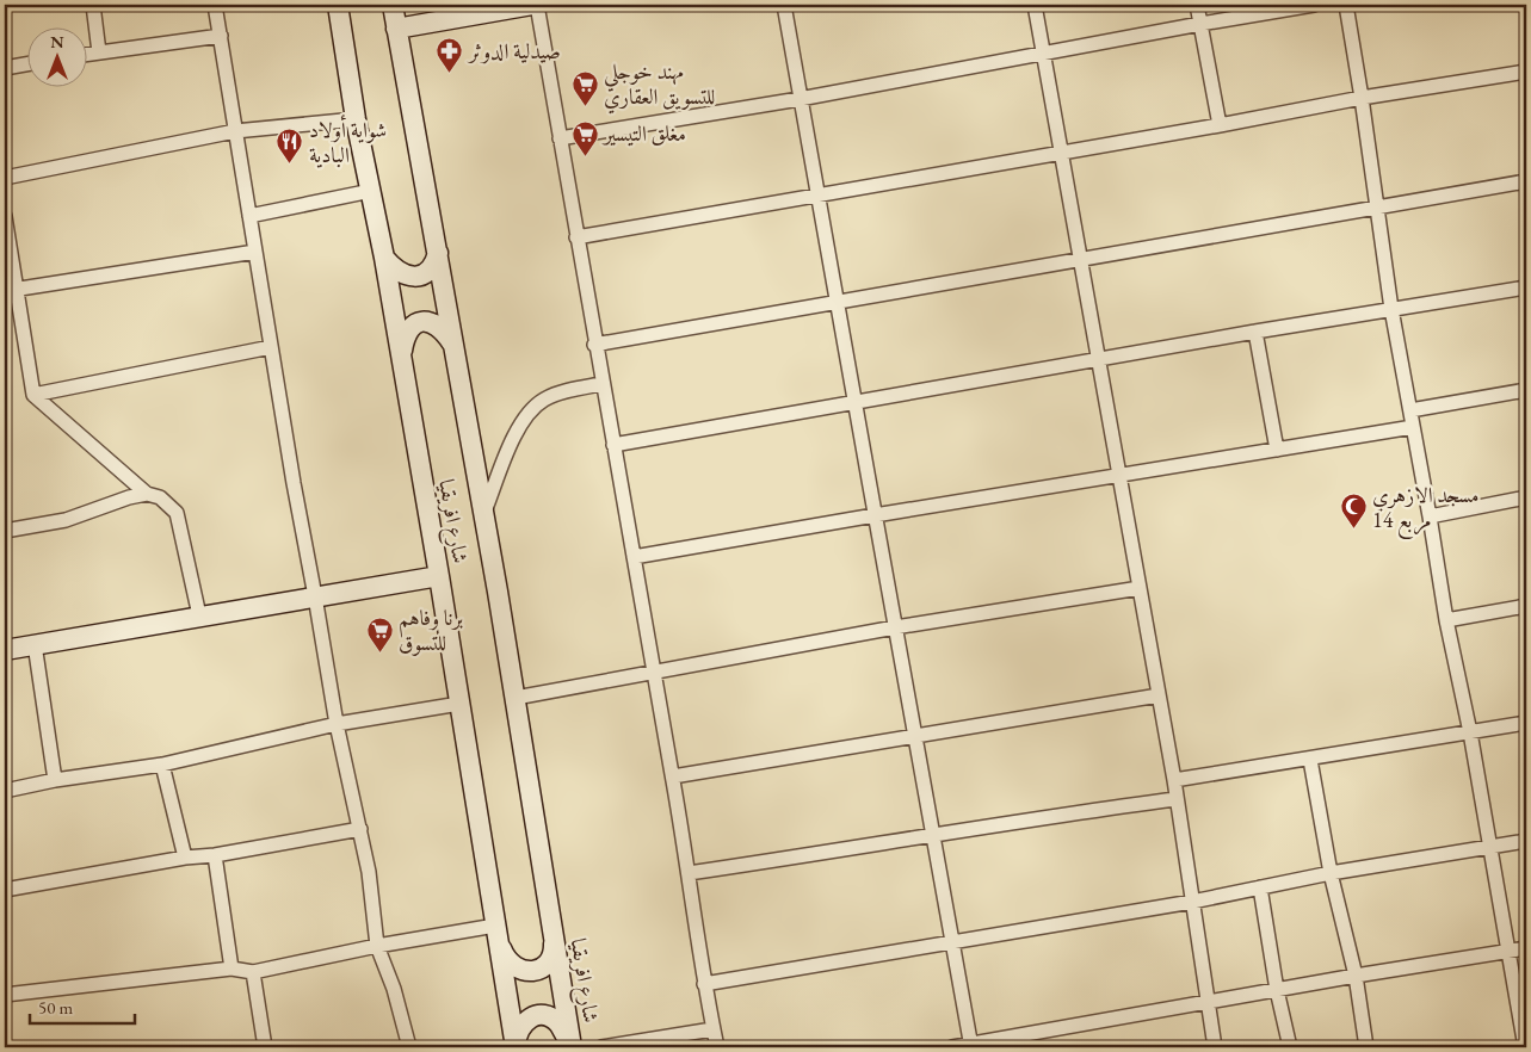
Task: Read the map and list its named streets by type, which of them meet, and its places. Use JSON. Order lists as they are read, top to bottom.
{
  "streets": {
    "street": ["شارع افريقيا"]
  },
  "places": {
    "pharmacy": ["صيدلية الدوثر"],
    "supermarket": ["مهند خوجلي للتسويق العقاري", "مغلق التيسير", "برنا وفاهم للتسوق"],
    "restaurant": ["شواية أولاد البادية"],
    "mosque": ["مسجد الازهري مربع 14"]
  },
  "scale_bar": "50 m",
  "north": "top"
}
